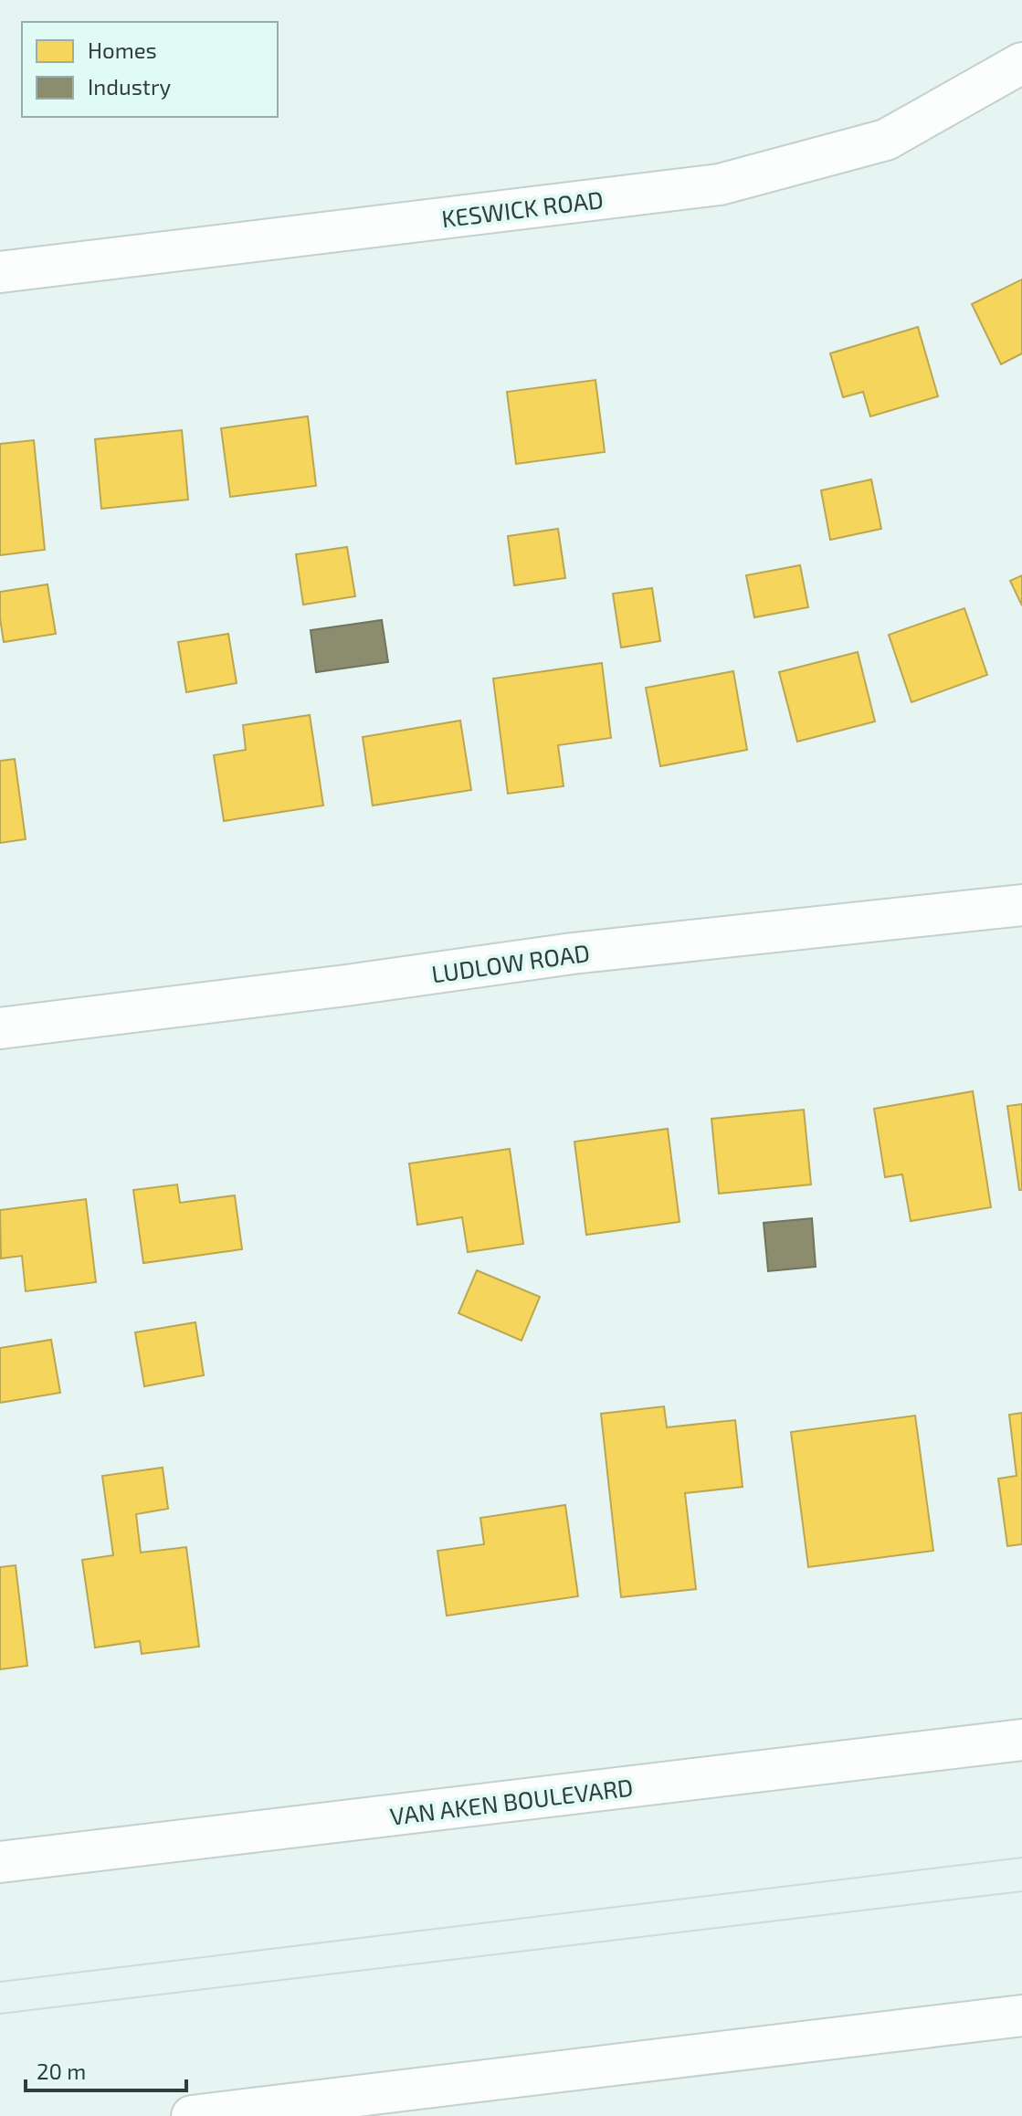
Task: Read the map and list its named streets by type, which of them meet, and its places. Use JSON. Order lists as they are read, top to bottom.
{
  "streets": {
    "street": ["KESWICK ROAD", "LUDLOW ROAD", "VAN AKEN BOULEVARD"]
  },
  "legend": ["Homes", "Industry"],
  "scale_bar": "20 m"
}
